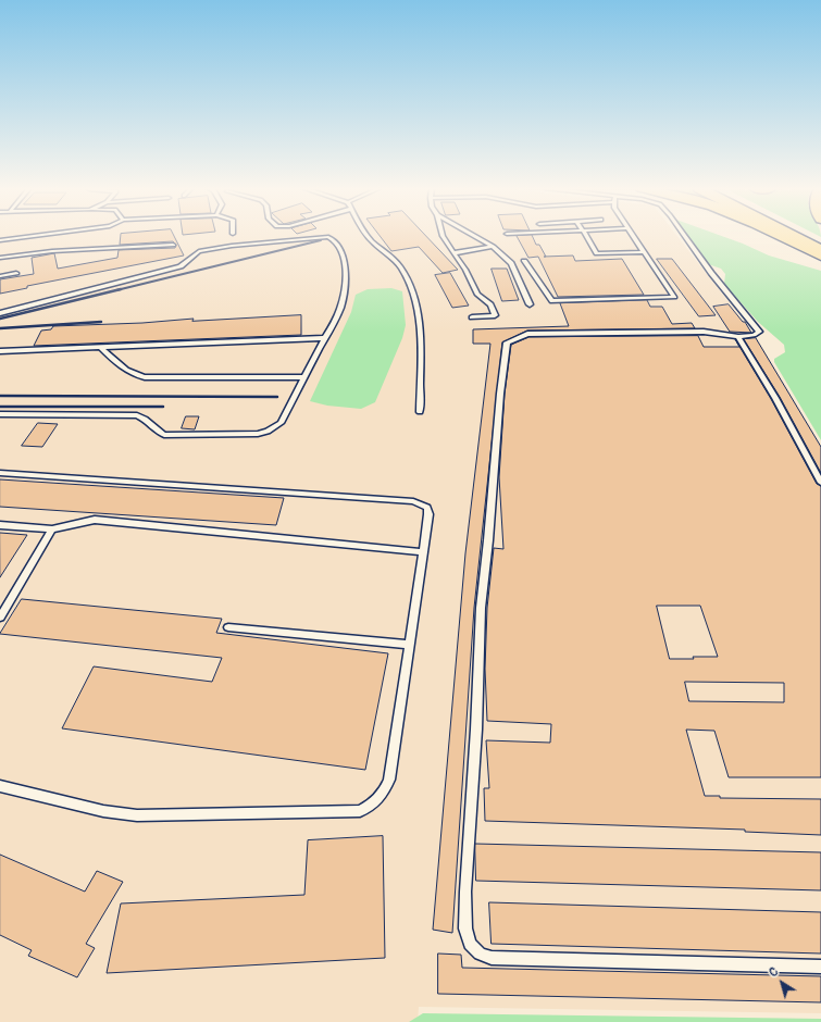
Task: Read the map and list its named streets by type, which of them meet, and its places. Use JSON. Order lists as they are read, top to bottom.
{
  "north": "top left"
}
